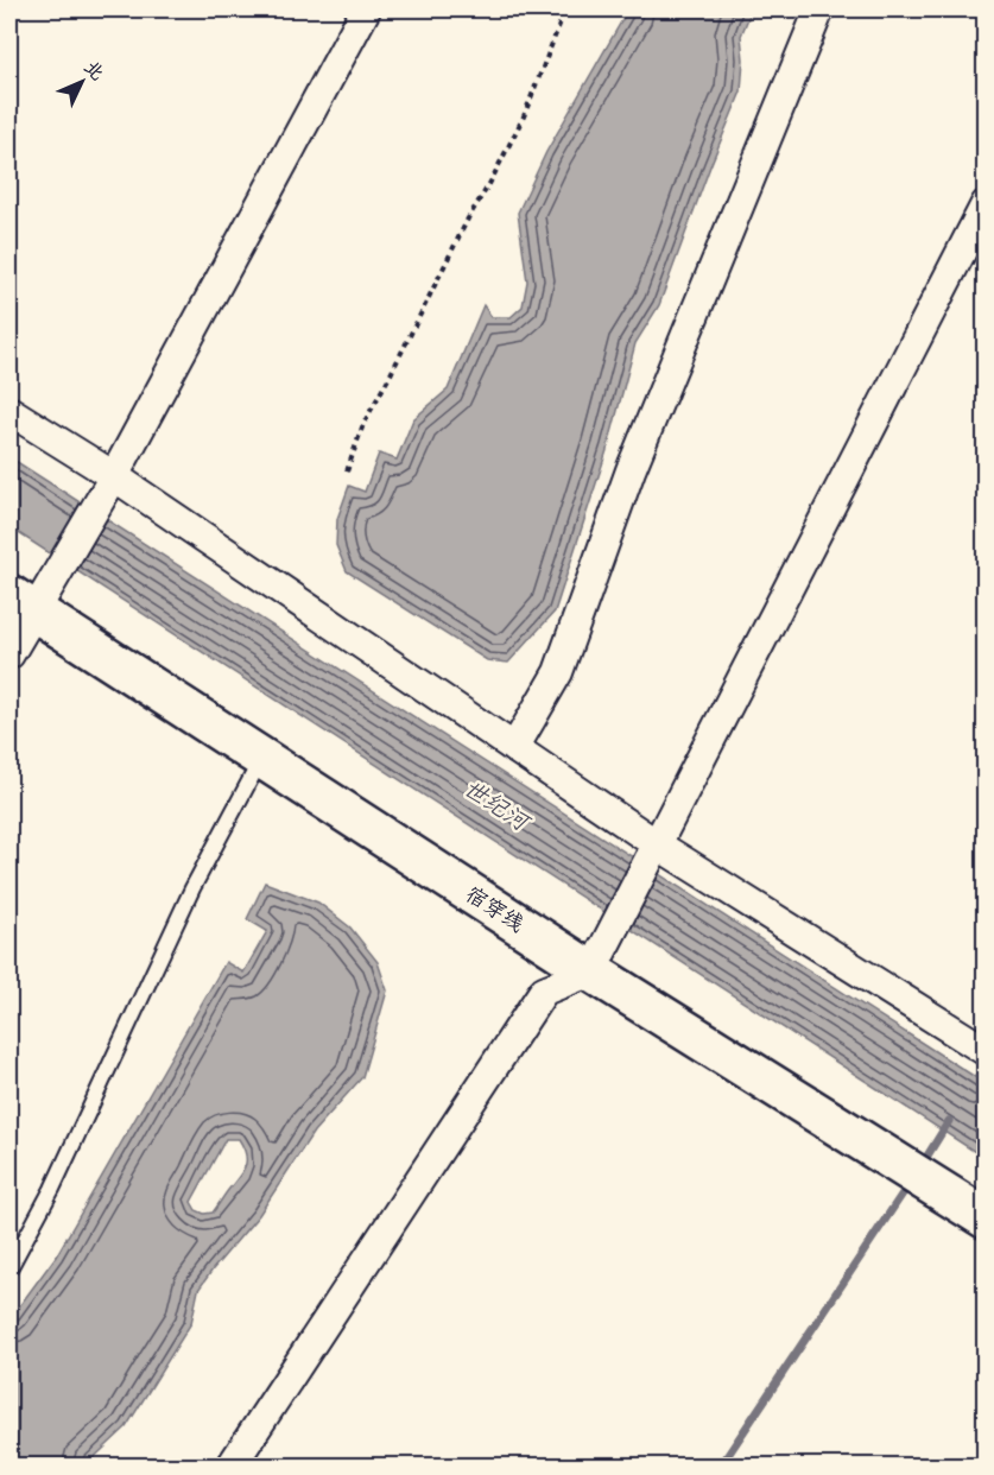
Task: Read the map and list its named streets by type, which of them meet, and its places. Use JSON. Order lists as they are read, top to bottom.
{
  "streets": {
    "main road": ["宿穿线"]
  },
  "water": ["世纪河"],
  "north": "top right"
}
